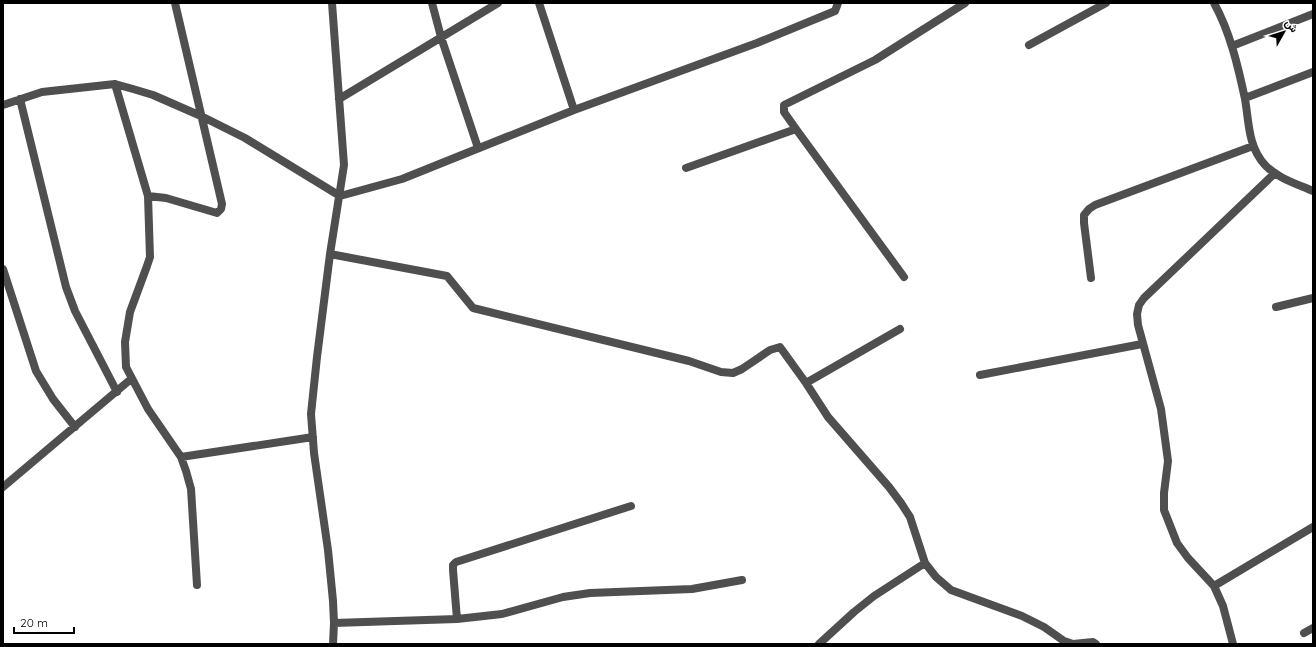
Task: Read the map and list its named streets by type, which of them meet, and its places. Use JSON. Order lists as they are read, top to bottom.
{
  "scale_bar": "20 m",
  "north": "top right"
}
